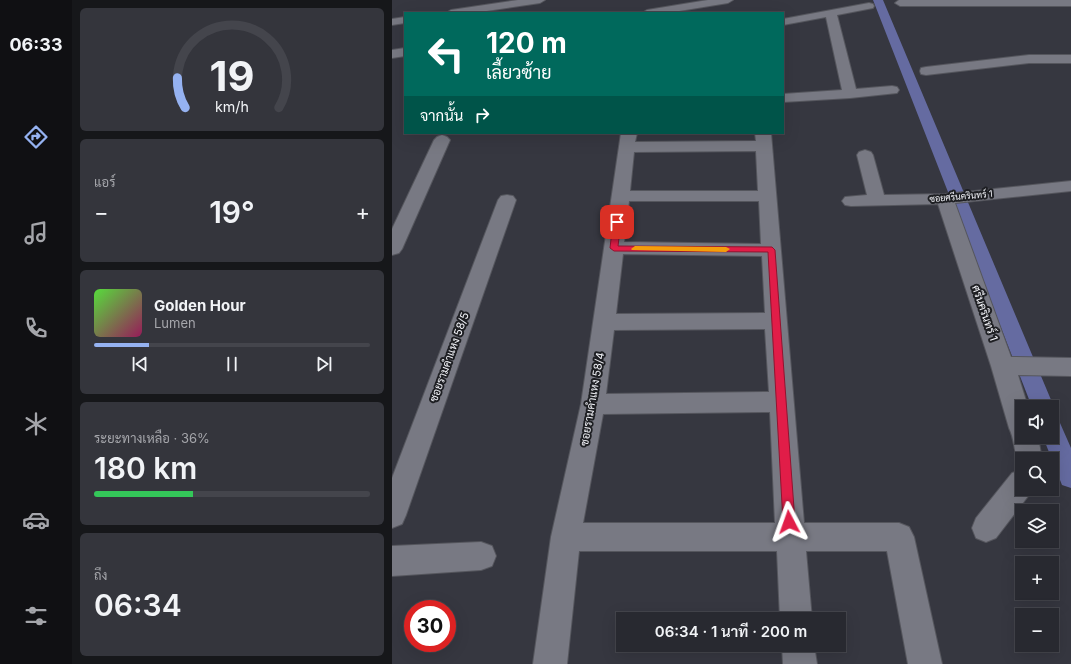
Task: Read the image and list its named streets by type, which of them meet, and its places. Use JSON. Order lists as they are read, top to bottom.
{
  "streets": {
    "street": [
      "ซอยศรีนครินทร์ 1",
      "ศรีนครินทร์ 1",
      "ซอยรามคำแหง 58/5",
      "ซอยรามคำแหง 58/4"
    ]
  },
  "crossings": [
    ["ซอยศรีนครินทร์ 1", "ศรีนครินทร์ 1"]
  ],
  "page": {
    "tabs": "06:33",
    "turn": ["120 m", "เลี้ยวซ้าย"],
    "then": "จากนั้น",
    "tile": [
      "แอร์",
      ["ระยะทางเหลือ · 36%", "180 km"],
      ["ถึง", "06:34"]
    ],
    "heat": ["−", "19°", "+"],
    "song": ["Golden Hour", "Lumen"],
    "map_buttons": ["+", "−"],
    "limit": "30",
    "trip": "06:34 · 1 นาที · 200 m",
    "gauge": ["19", "km/h"]
  }
}
